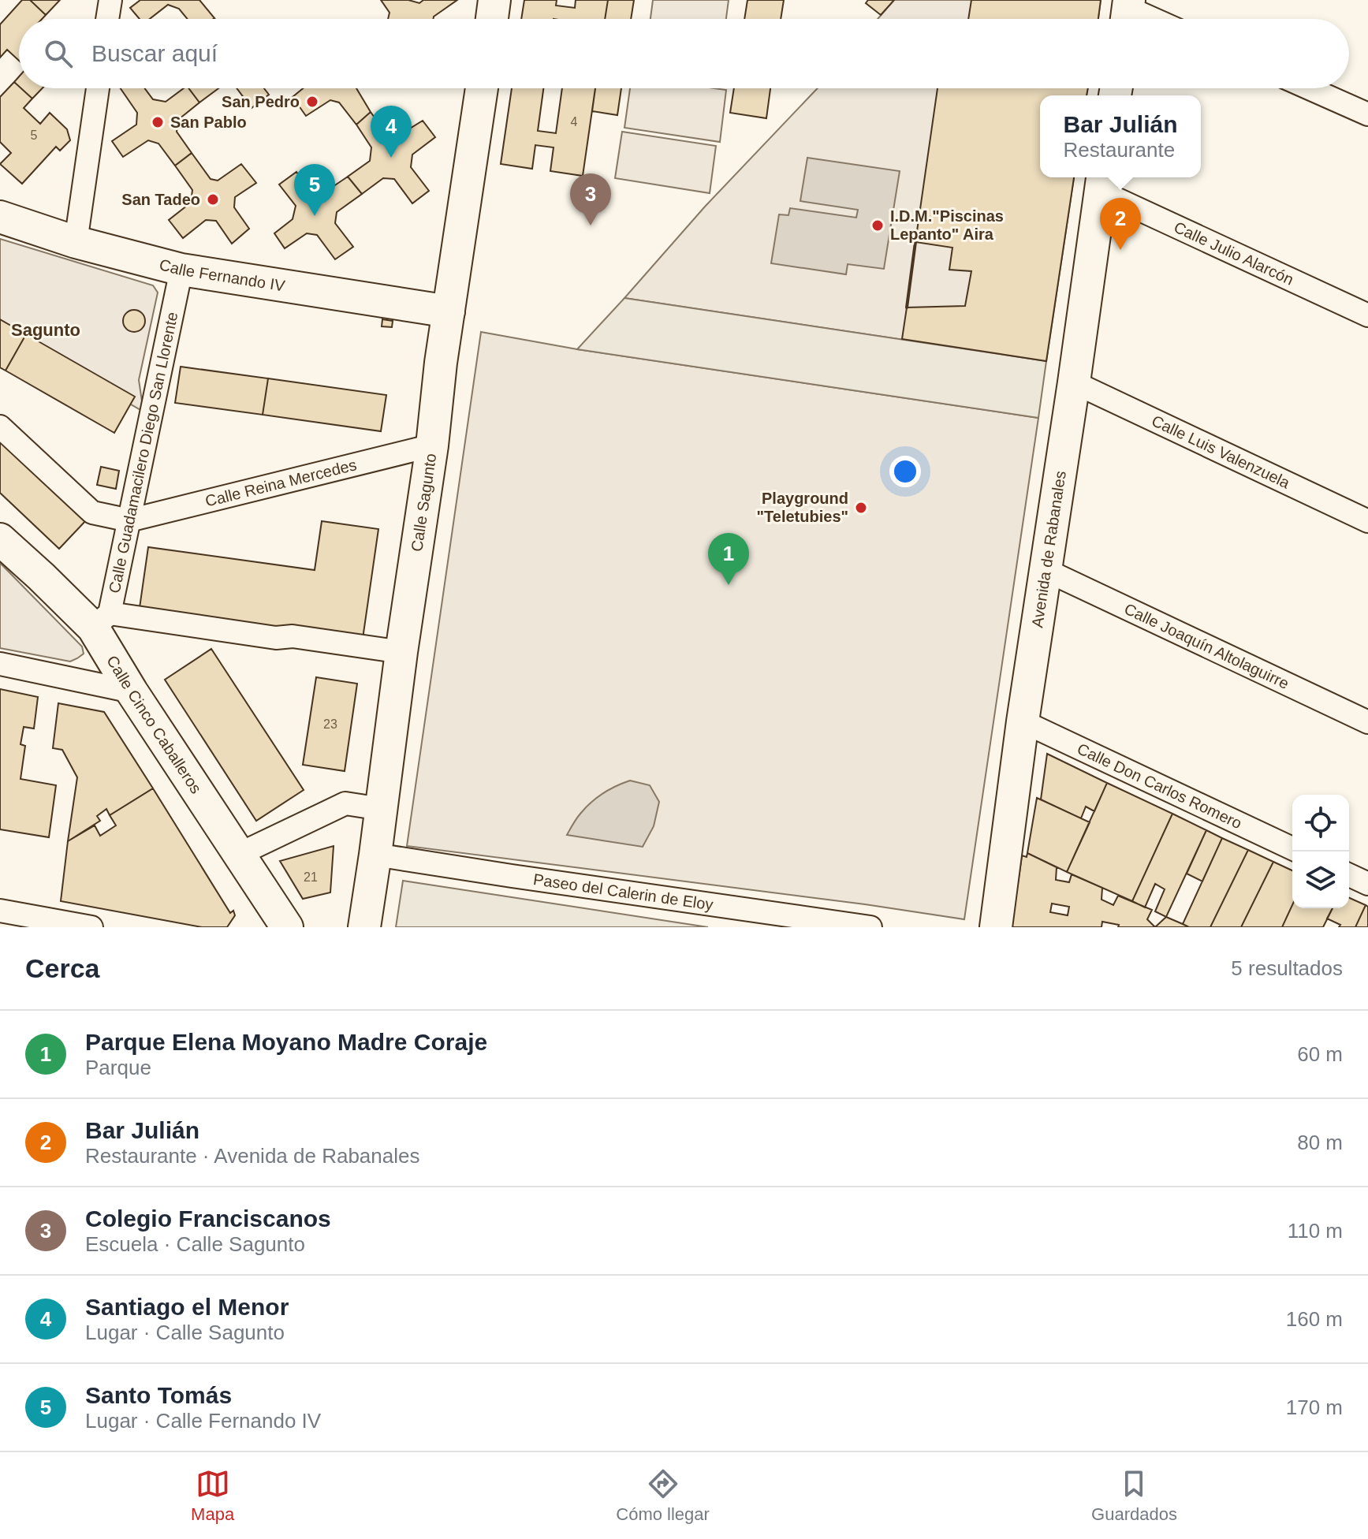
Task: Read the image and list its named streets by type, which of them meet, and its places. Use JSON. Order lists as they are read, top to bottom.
{
  "streets": {
    "street": [
      "Calle Julio Alarcón",
      "Calle Fernando IV",
      "Calle Guadamacilero Diego San Llorente",
      "Calle Luis Valenzuela",
      "Calle Reina Mercedes",
      "Calle Sagunto",
      "Avenida de Rabanales",
      "Calle Joaquín Altolaguirre",
      "Calle Cinco Caballeros",
      "Calle Don Carlos Romero",
      "Paseo del Calerin de Eloy"
    ]
  },
  "crossings": [
    ["Calle Julio Alarcón", "Avenida de Rabanales"],
    ["Calle Fernando IV", "Calle Guadamacilero Diego San Llorente"],
    ["Calle Fernando IV", "Calle Sagunto"],
    ["Calle Guadamacilero Diego San Llorente", "Calle Reina Mercedes"],
    ["Calle Guadamacilero Diego San Llorente", "Calle Cinco Caballeros"],
    ["Calle Luis Valenzuela", "Avenida de Rabanales"],
    ["Calle Reina Mercedes", "Calle Sagunto"],
    ["Calle Sagunto", "Paseo del Calerin de Eloy"],
    ["Avenida de Rabanales", "Calle Joaquín Altolaguirre"],
    ["Avenida de Rabanales", "Calle Don Carlos Romero"]
  ],
  "districts": ["Sagunto"],
  "places": [
    "San Pedro",
    "San Pablo",
    "San Tadeo",
    "I.D.M.\"Piscinas Lepanto\" Aira",
    "Playground \"Teletubies\""
  ],
  "house_numbers": [
    "4",
    "5",
    "23",
    "21"
  ],
  "page": {
    "search": "Buscar aquí",
    "popup": ["Bar Julián", "Restaurante"],
    "pins": [
      "4",
      "5",
      "3",
      "2",
      "1"
    ],
    "heading": ["Cerca", "5 resultados"],
    "list": [
      {
        "mark": "1",
        "name": "Parque Elena Moyano Madre Coraje",
        "note": "Parque",
        "value": "60 m"
      },
      {
        "mark": "2",
        "name": "Bar Julián",
        "note": "Restaurante · Avenida de Rabanales",
        "value": "80 m"
      },
      {
        "mark": "3",
        "name": "Colegio Franciscanos",
        "note": "Escuela · Calle Sagunto",
        "value": "110 m"
      },
      {
        "mark": "4",
        "name": "Santiago el Menor",
        "note": "Lugar · Calle Sagunto",
        "value": "160 m"
      },
      {
        "mark": "5",
        "name": "Santo Tomás",
        "note": "Lugar · Calle Fernando IV",
        "value": "170 m"
      }
    ],
    "nav": ["Mapa", "Cómo llegar", "Guardados"]
  }
}
